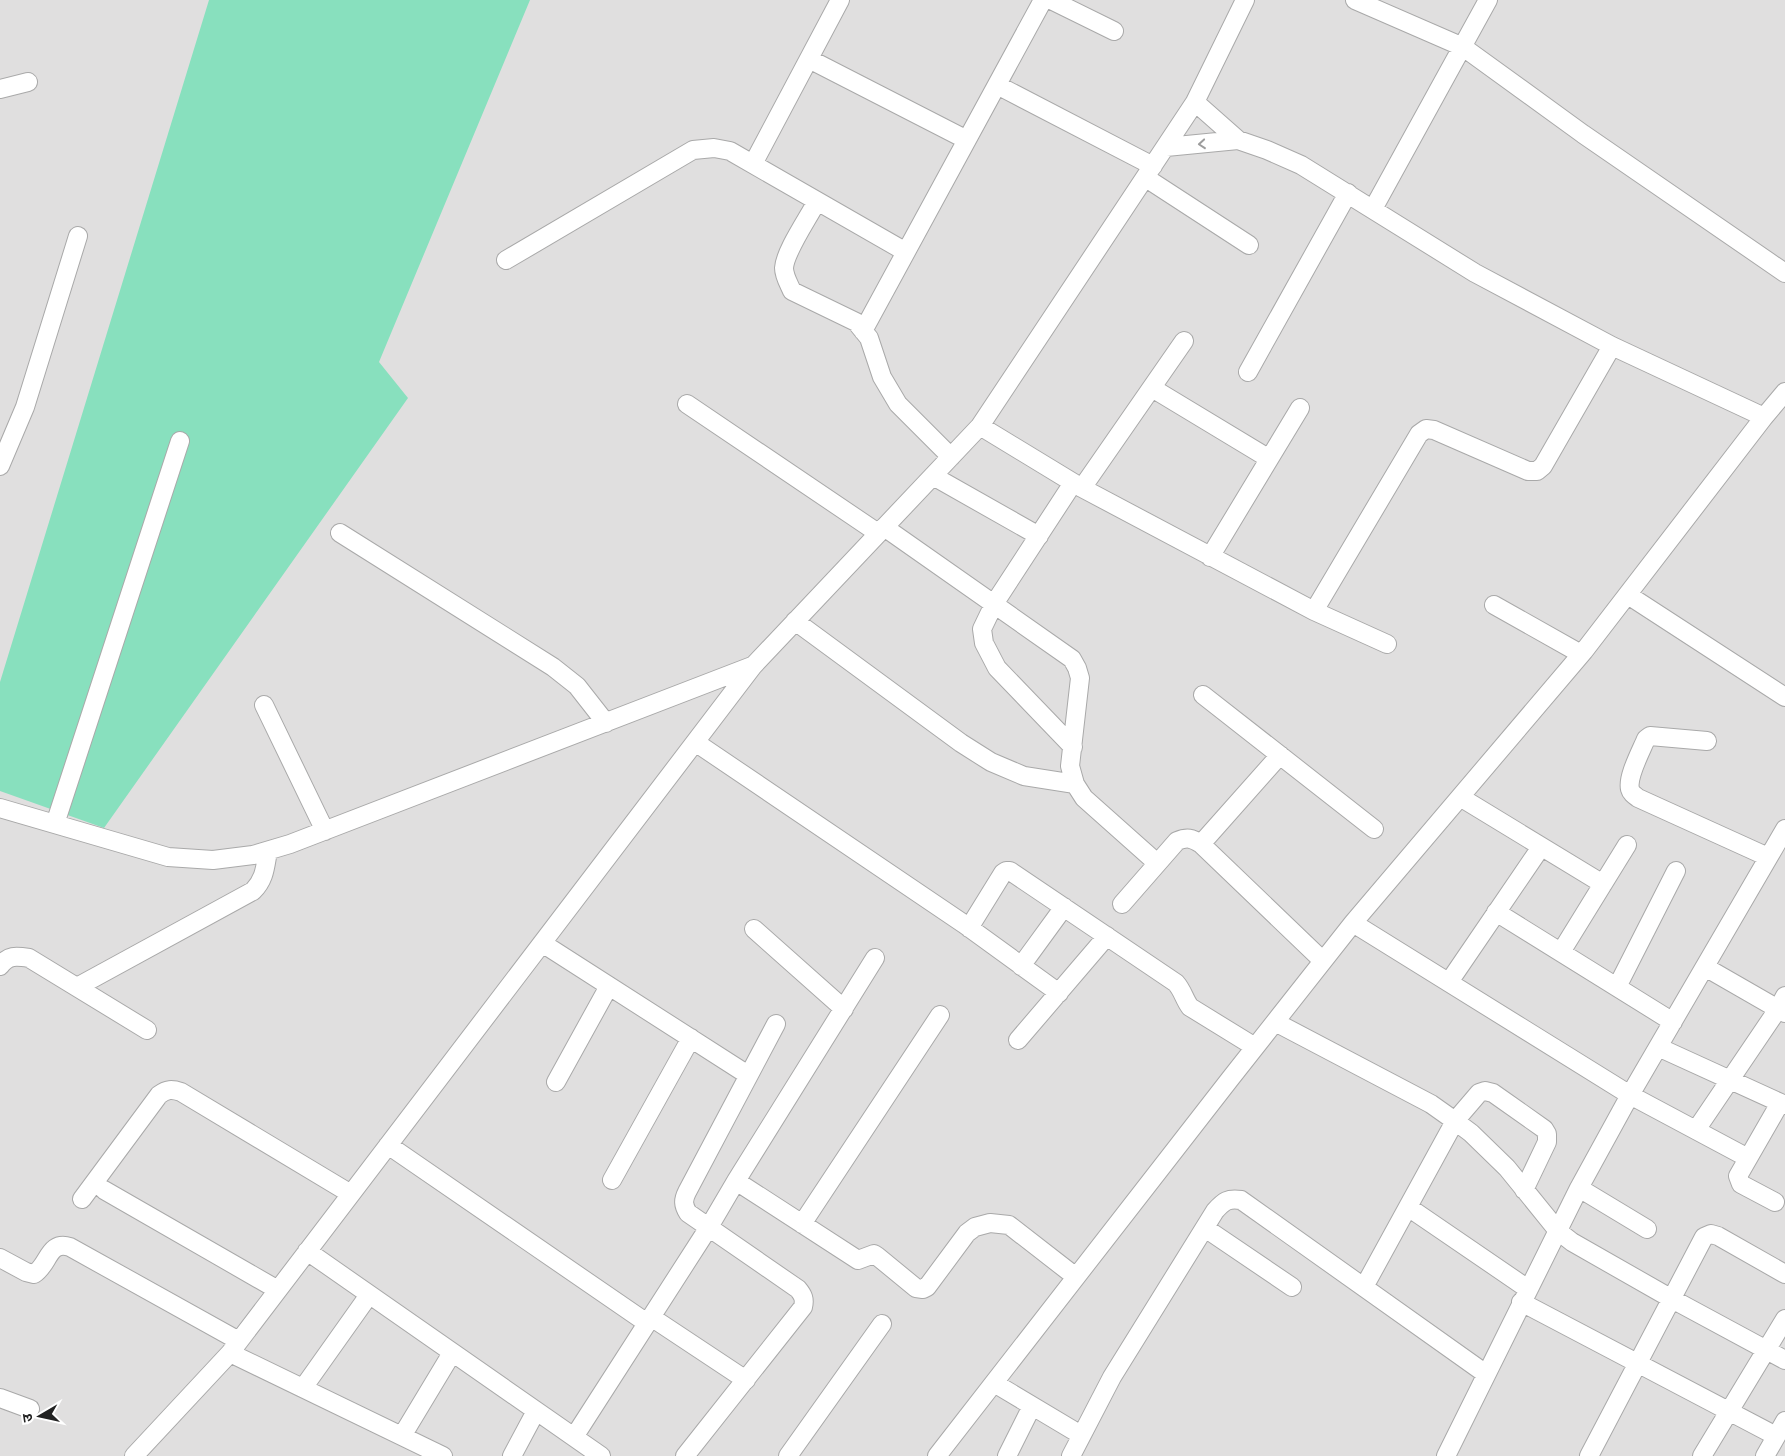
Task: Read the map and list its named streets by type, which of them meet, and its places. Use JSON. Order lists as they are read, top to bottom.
{
  "north": "left"
}
